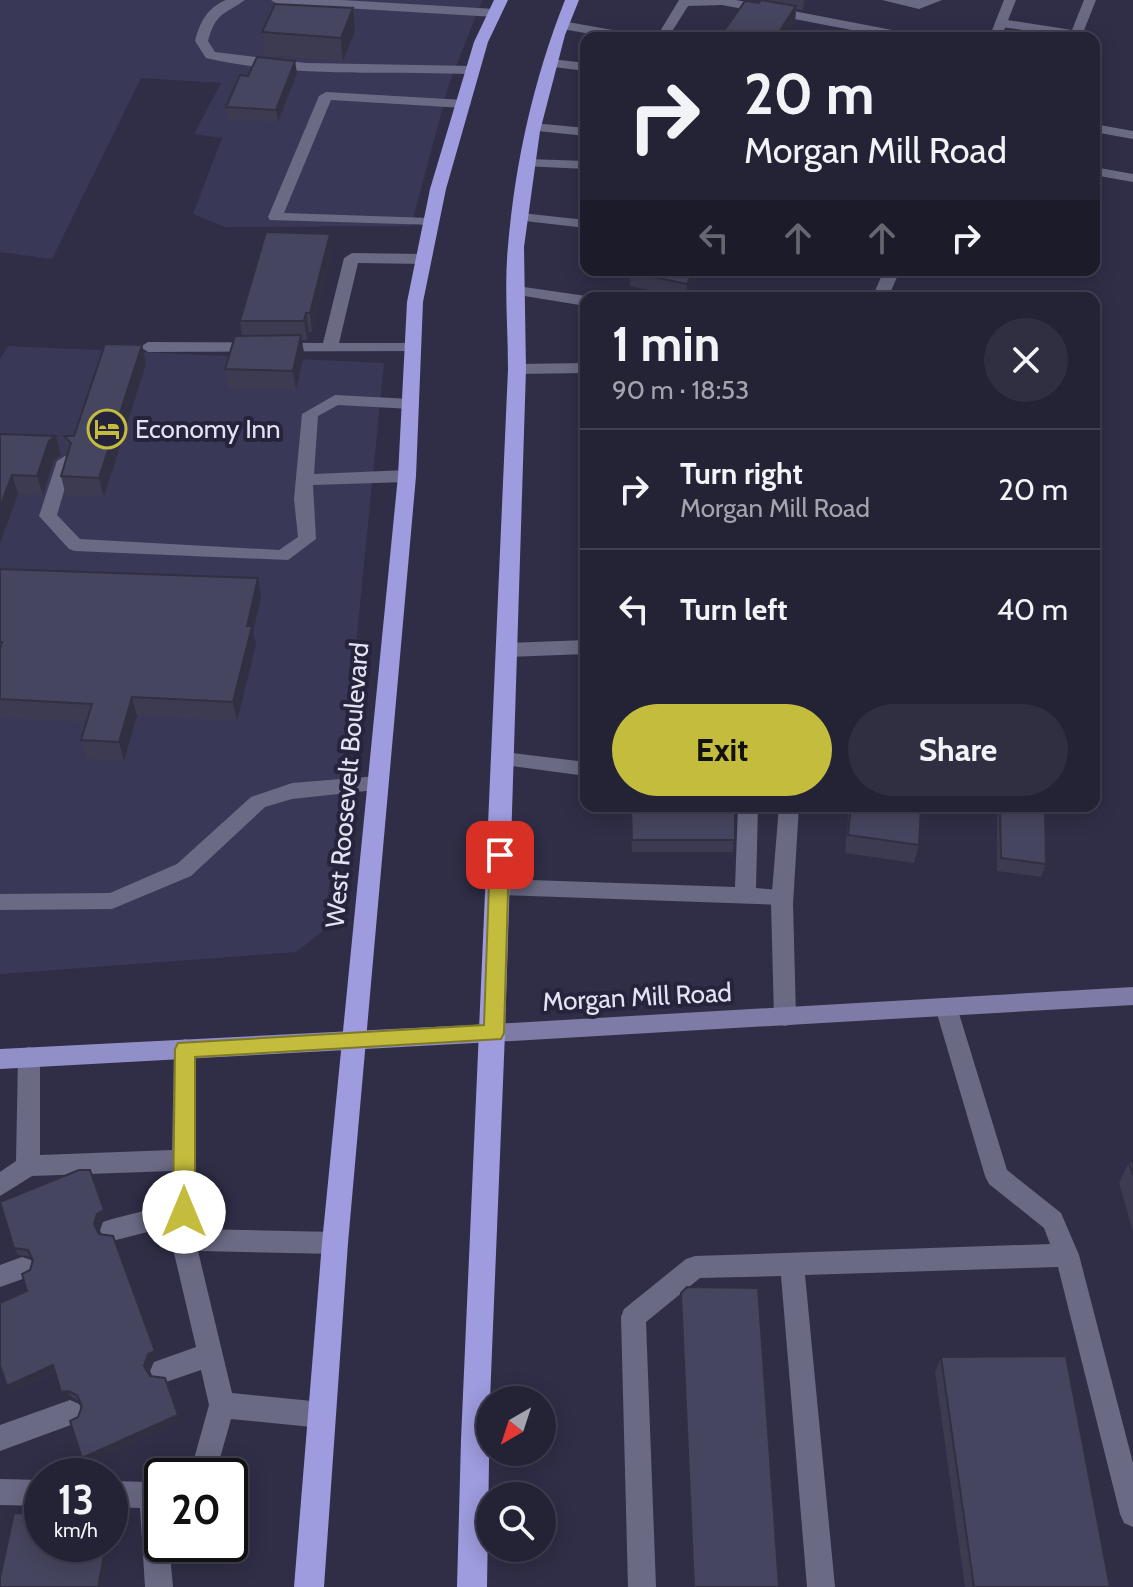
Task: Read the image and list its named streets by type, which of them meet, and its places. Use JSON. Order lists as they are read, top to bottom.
{
  "streets": {
    "highway": ["West Roosevelt Boulevard"],
    "main road": ["Morgan Mill Road"]
  },
  "crossings": [
    ["West Roosevelt Boulevard", "Morgan Mill Road"]
  ],
  "places": {
    "hotel": ["Economy Inn"]
  },
  "north": "bottom left",
  "page": {
    "turn": ["20 m", "Morgan Mill Road"],
    "heading": ["1 min", "90 m · 18:53"],
    "list": [
      {
        "name": "Turn right",
        "note": "Morgan Mill Road",
        "value": "20 m"
      },
      {
        "name": "Turn left",
        "value": "40 m"
      }
    ],
    "buttons": ["Exit", "Share"],
    "speed": "13 km/h",
    "limit": "20"
  }
}
